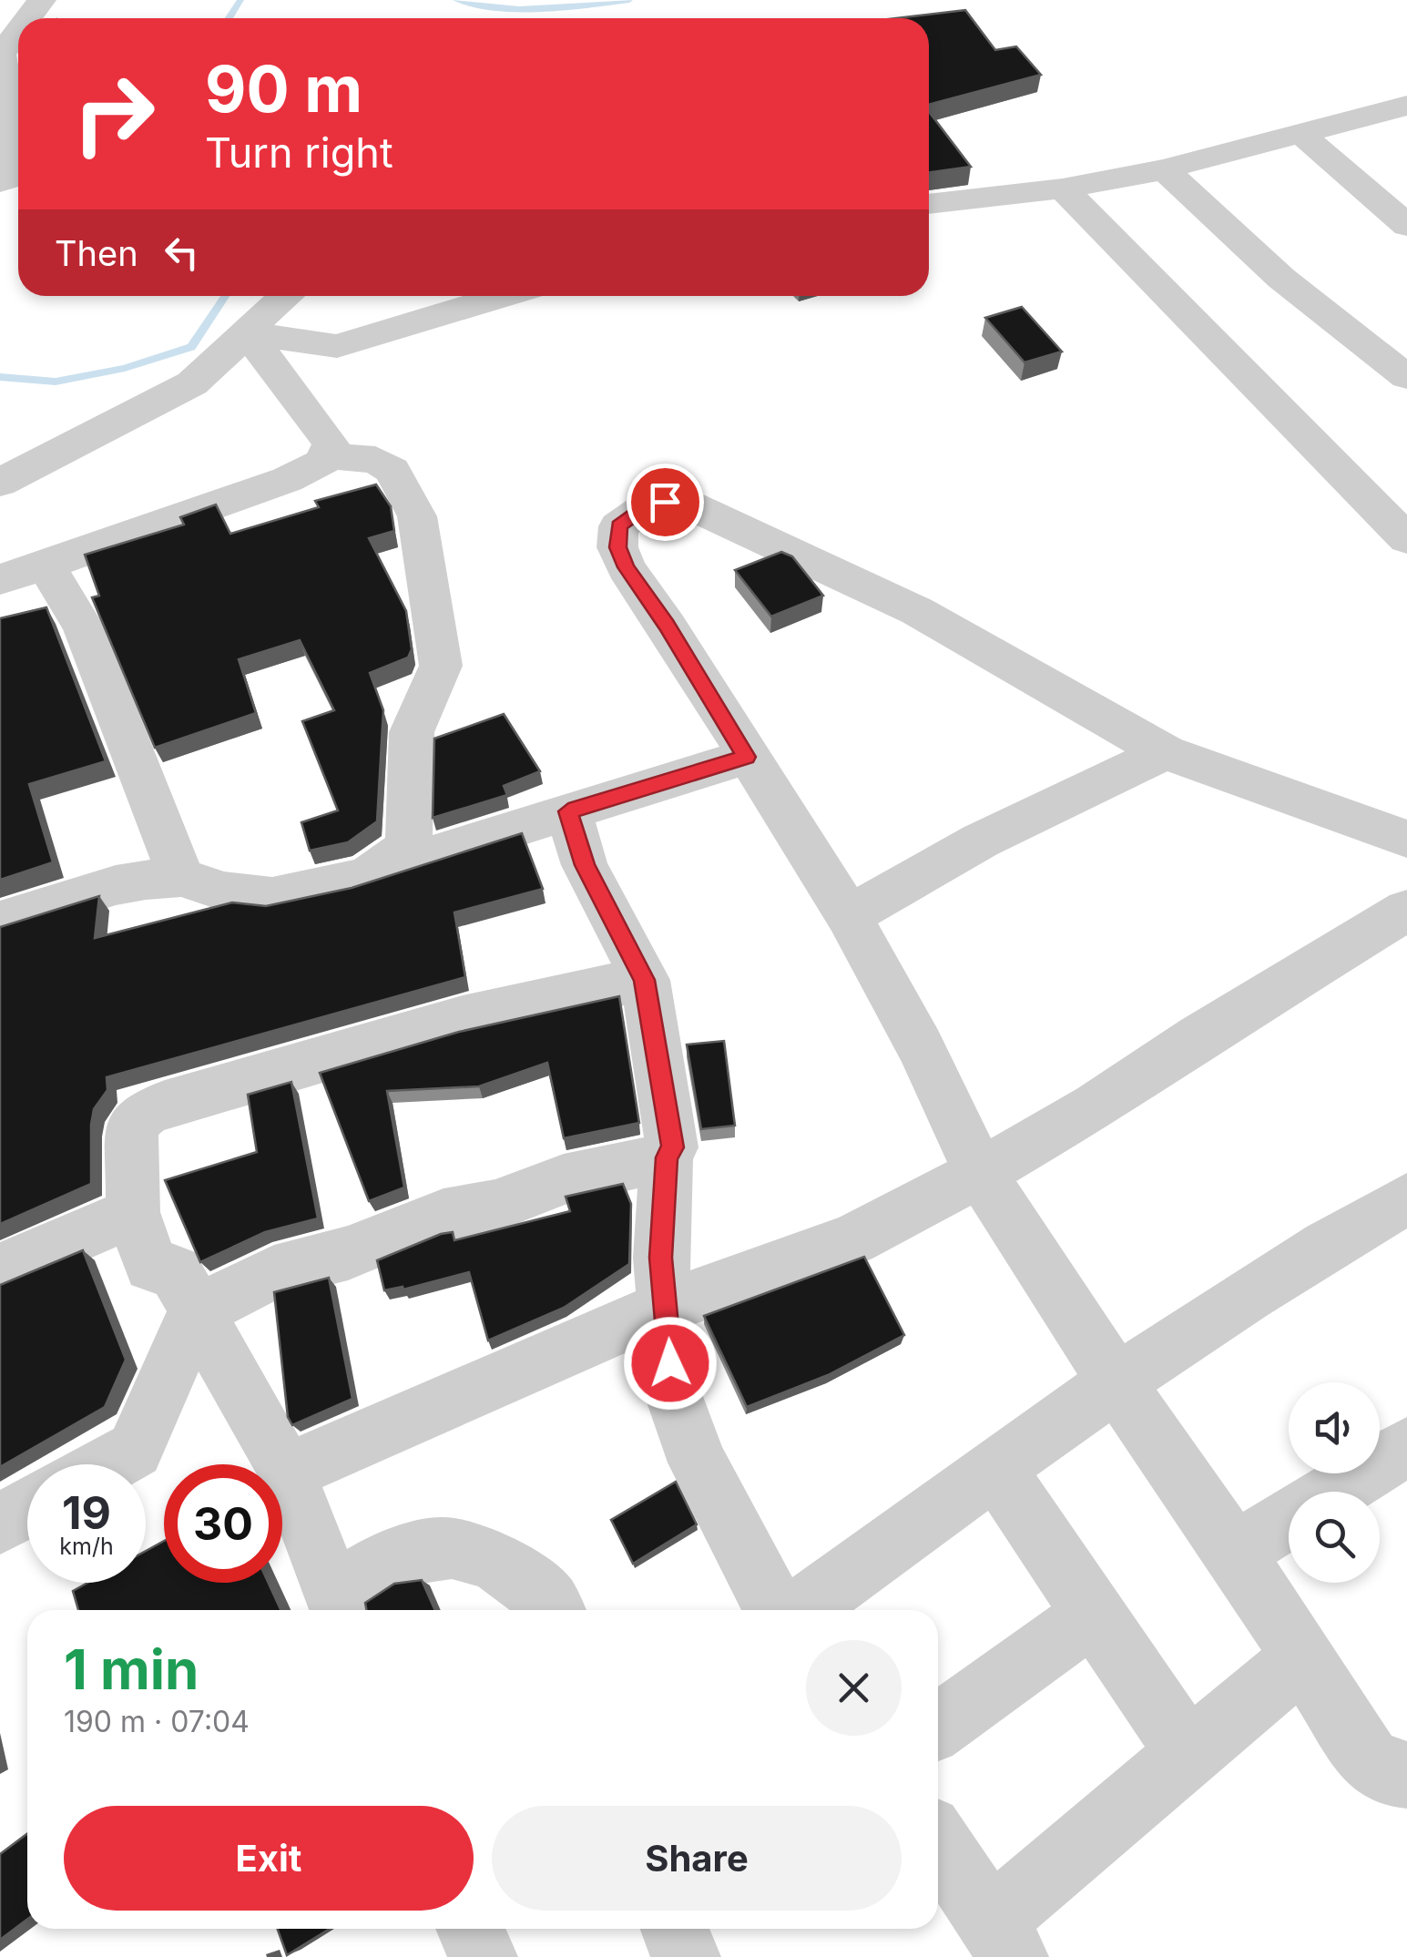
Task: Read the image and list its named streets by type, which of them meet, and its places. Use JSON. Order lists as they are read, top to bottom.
{
  "page": {
    "turn": ["90 m", "Turn right"],
    "then": "Then",
    "speed": "19 km/h",
    "limit": "30",
    "heading": ["1 min", "190 m · 07:04"],
    "buttons": ["Exit", "Share"]
  }
}
